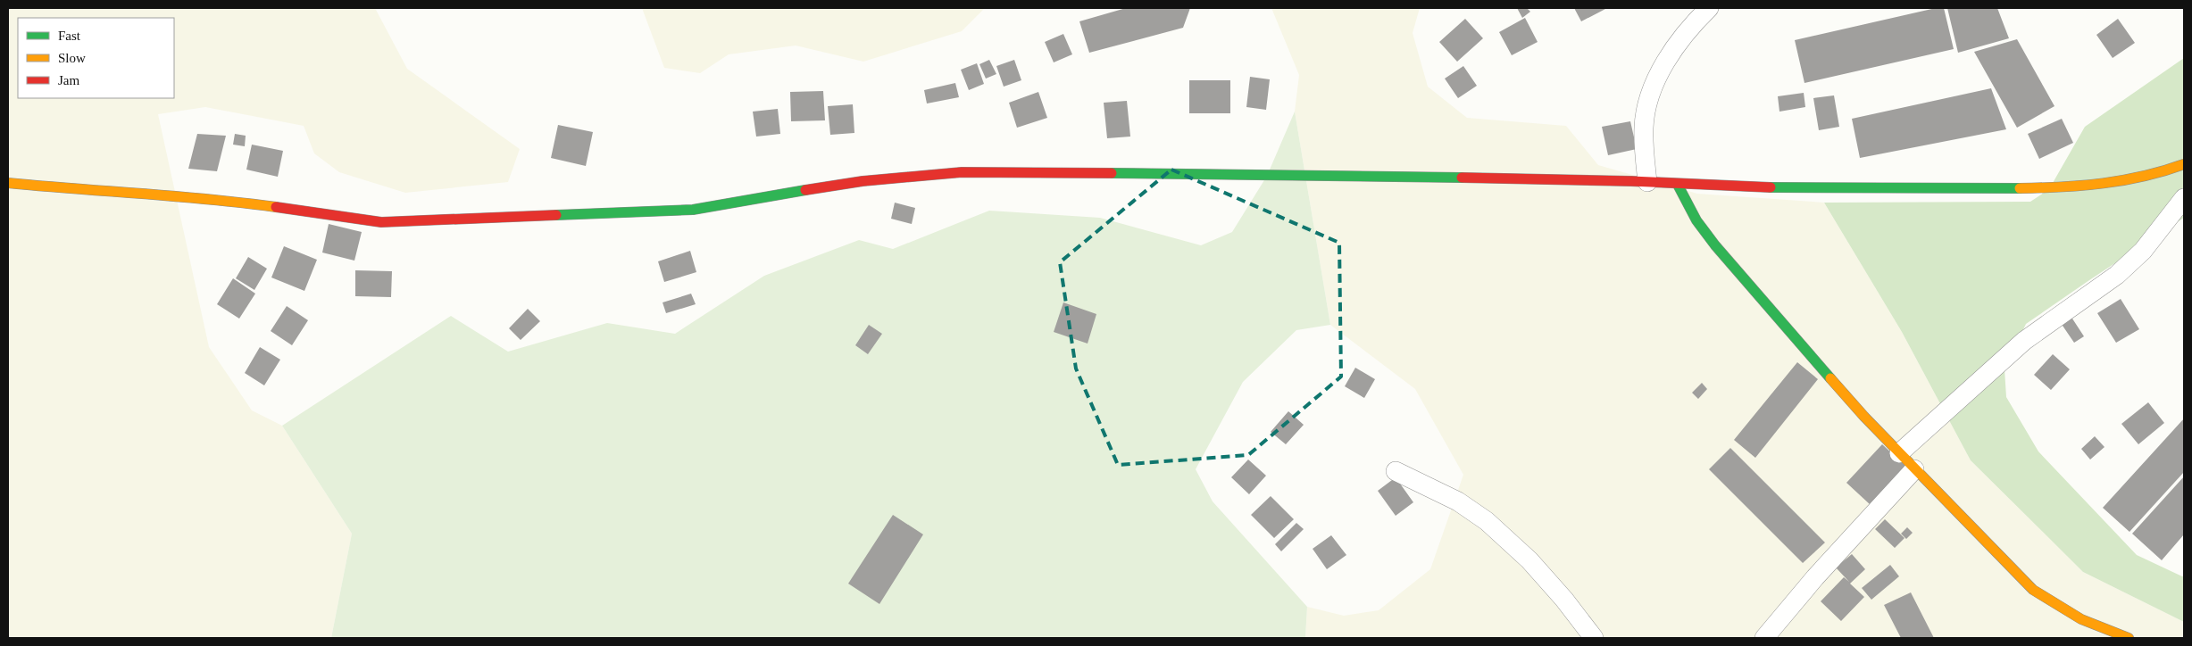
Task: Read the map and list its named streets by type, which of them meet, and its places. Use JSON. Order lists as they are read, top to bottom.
{
  "legend": ["Fast", "Slow", "Jam"]
}
